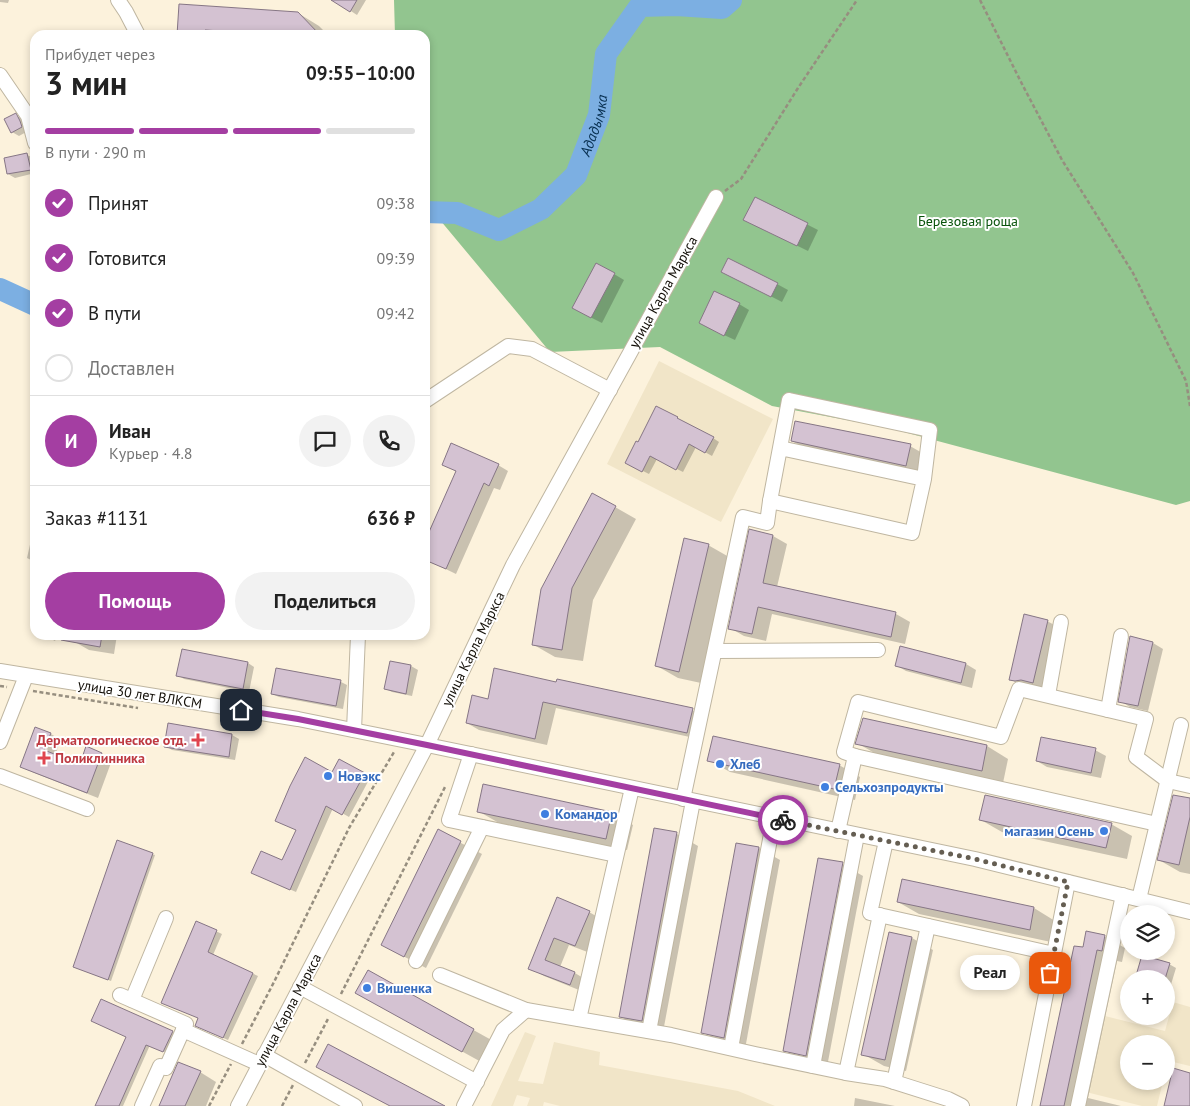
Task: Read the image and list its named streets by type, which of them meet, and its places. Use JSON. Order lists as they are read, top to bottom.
{
  "streets": {
    "street": ["улица Карла Маркса", "улица 30 лет ВЛКСМ"]
  },
  "crossings": [
    ["улица Карла Маркса", "улица 30 лет ВЛКСМ"]
  ],
  "water": ["Ададымка"],
  "parks": ["Березовая роща"],
  "places": {
    "health": ["Дерматологическое отд.", "Поликлинника"],
    "other": [
      "Хлеб",
      "Новэкс",
      "Сельхозпродукты",
      "Командор",
      "магазин Осень",
      "Реал",
      "Вишенка"
    ]
  },
  "page": {
    "heading": ["3 мин", "Прибудет через", "09:55–10:00"],
    "panel": [
      "Иван",
      "Курьер · 4.8",
      "Заказ #1131",
      "636 ₽"
    ],
    "bar": "В пути · 290 m",
    "list": [
      ["Принят", "09:38"],
      ["Готовится", "09:39"],
      ["В пути", "09:42"],
      "Доставлен"
    ],
    "round": "И",
    "buttons": ["Помощь", "Поделиться"],
    "map_buttons": ["+", "−"],
    "bubble": "Реал"
  }
}
